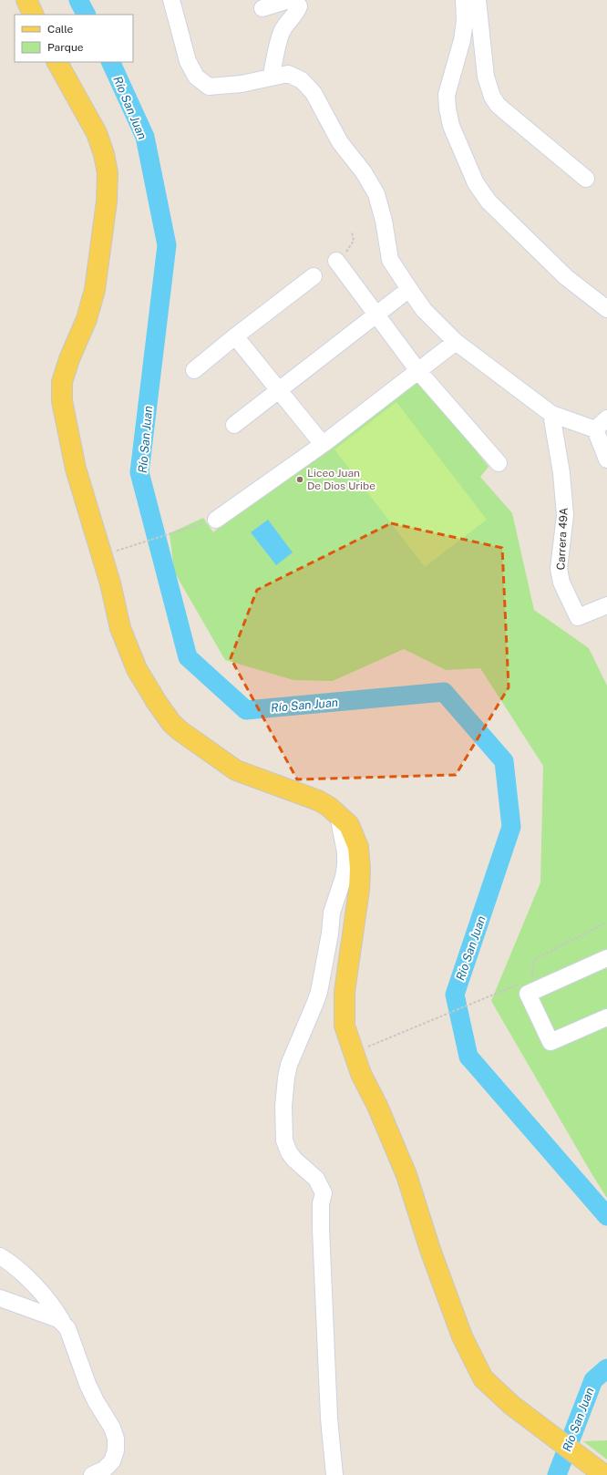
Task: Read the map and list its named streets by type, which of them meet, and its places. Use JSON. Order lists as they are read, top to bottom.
{
  "streets": {
    "street": ["Carrera 49A"]
  },
  "water": ["Río San Juan"],
  "places": ["Liceo Juan De Dios Uribe"],
  "legend": ["Calle", "Parque"]
}
